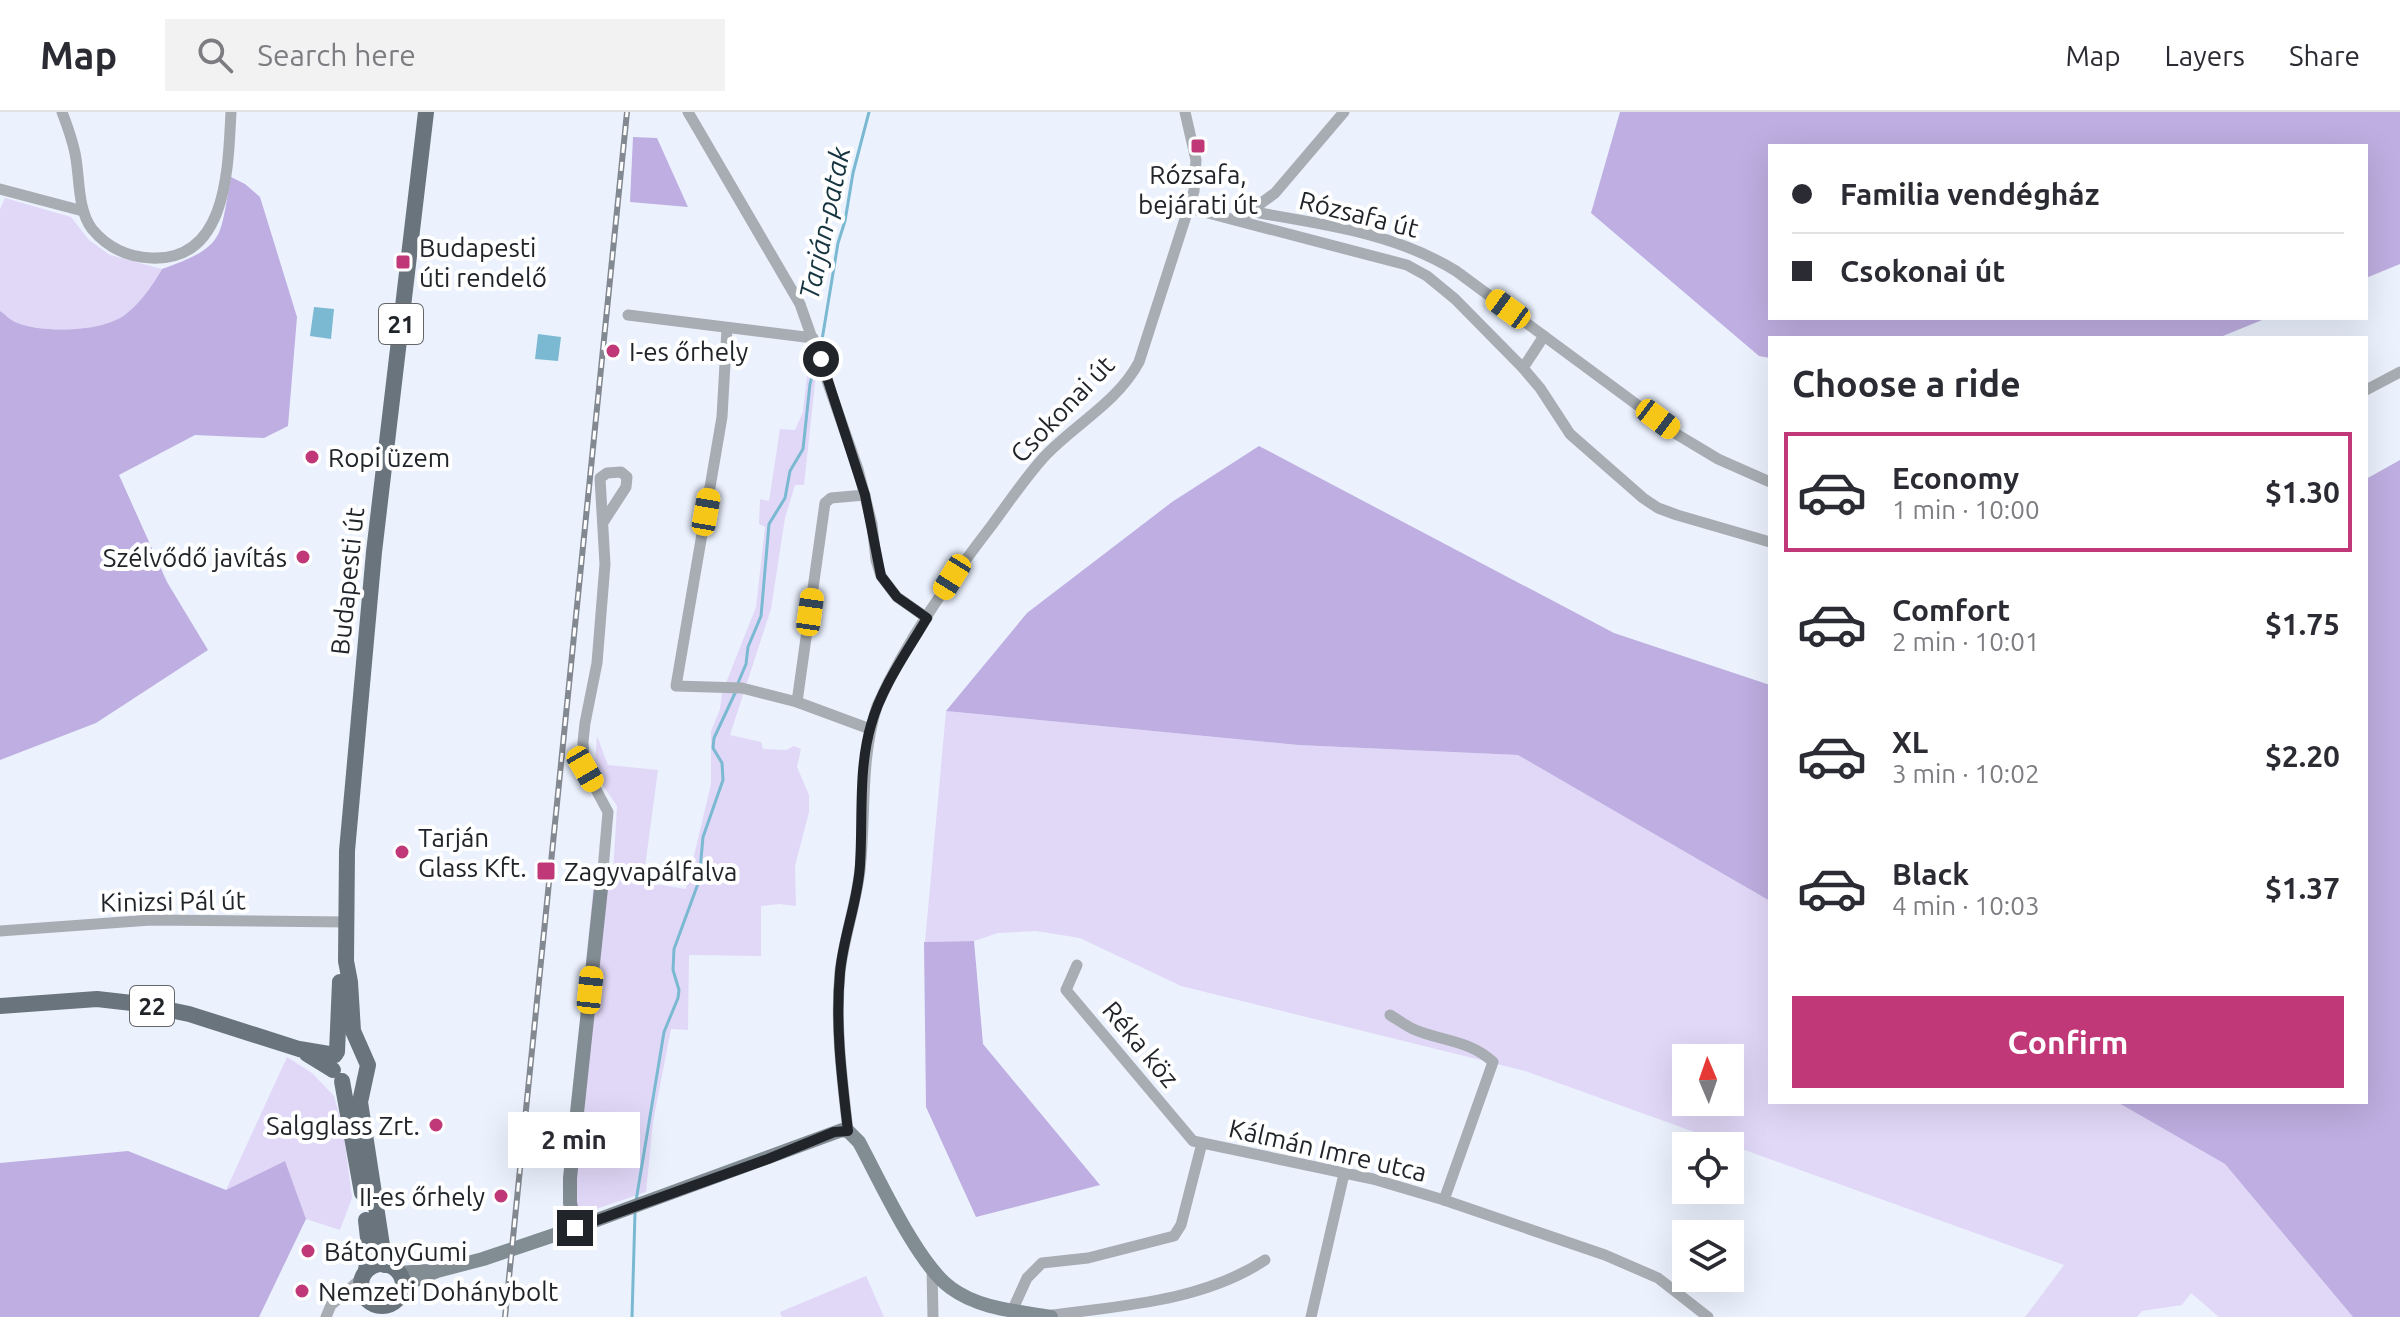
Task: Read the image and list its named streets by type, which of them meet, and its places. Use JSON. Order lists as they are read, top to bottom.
{
  "streets": {
    "main road": ["21", "Budapesti út", "22"],
    "street": [
      "Rózsafa út",
      "Csokonai út",
      "Kinizsi Pál út",
      "Réka köz",
      "Kálmán Imre utca"
    ]
  },
  "crossings": [
    ["Rózsafa út", "Csokonai út"],
    ["21", "Budapesti út"],
    ["21", "22"],
    ["Budapesti út", "Kinizsi Pál út"],
    ["Budapesti út", "22"],
    ["Réka köz", "Kálmán Imre utca"]
  ],
  "water": ["Tarján-patak"],
  "places": {
    "transit": ["Rózsafa, bejárati út", "Budapesti úti rendelő", "Zagyvapálfalva"],
    "other": [
      "I-es őrhely",
      "Ropi üzem",
      "Szélvődő javítás",
      "Tarján Glass Kft.",
      "Salgglass Zrt.",
      "II-es őrhely",
      "BátonyGumi",
      "Nemzeti Dohánybolt"
    ]
  },
  "north": "top",
  "page": {
    "header": "Map",
    "search": "Search here",
    "nav": ["Map", "Layers", "Share"],
    "banner": ["Familia vendégház", "Csokonai út"],
    "heading": "Choose a ride",
    "list": [
      {
        "name": "Economy",
        "note": "1 min · 10:00",
        "value": "$1.30"
      },
      {
        "name": "Comfort",
        "note": "2 min · 10:01",
        "value": "$1.75"
      },
      {
        "name": "XL",
        "note": "3 min · 10:02",
        "value": "$2.20"
      },
      {
        "name": "Black",
        "note": "4 min · 10:03",
        "value": "$1.37"
      }
    ],
    "buttons": "Confirm",
    "bubble": "2 min"
  }
}
